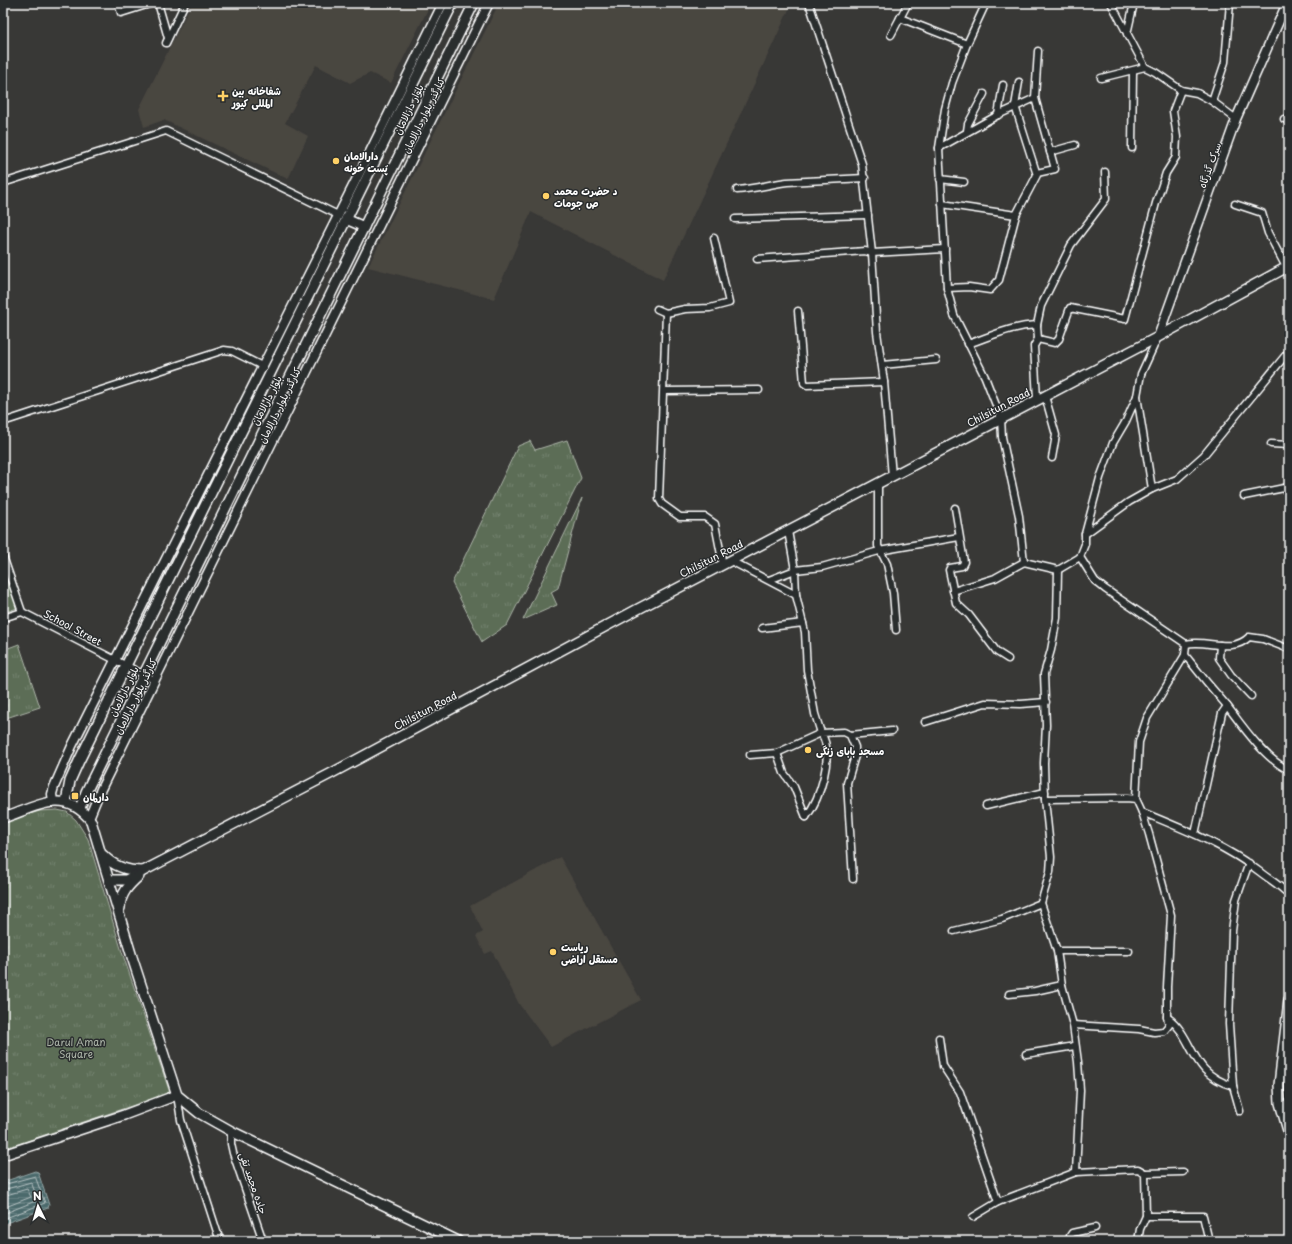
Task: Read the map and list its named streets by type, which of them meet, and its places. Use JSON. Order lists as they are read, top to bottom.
{
  "streets": {
    "main road": ["بلوار دارالامان", "Chilsitun Road"],
    "street": [
      "کنارگذر بلوار دارالامان",
      "سرک گذرگاه",
      "School Street",
      "جاده محمد تقی"
    ]
  },
  "crossings": [
    ["بلوار دارالامان", "School Street"],
    ["کنارگذر بلوار دارالامان", "School Street"],
    ["سرک گذرگاه", "Chilsitun Road"]
  ],
  "parks": ["Darul Aman Square"],
  "places": {
    "health": ["شفاخانه بین المللی کیور"],
    "other": [
      "دارالامان پُست خونه",
      "د حضرت محمد ص جومات",
      "مسجد بابای زنگی",
      "ریاست مستقل اراضی"
    ],
    "transit": ["دارلمان"]
  },
  "north": "top"
}
